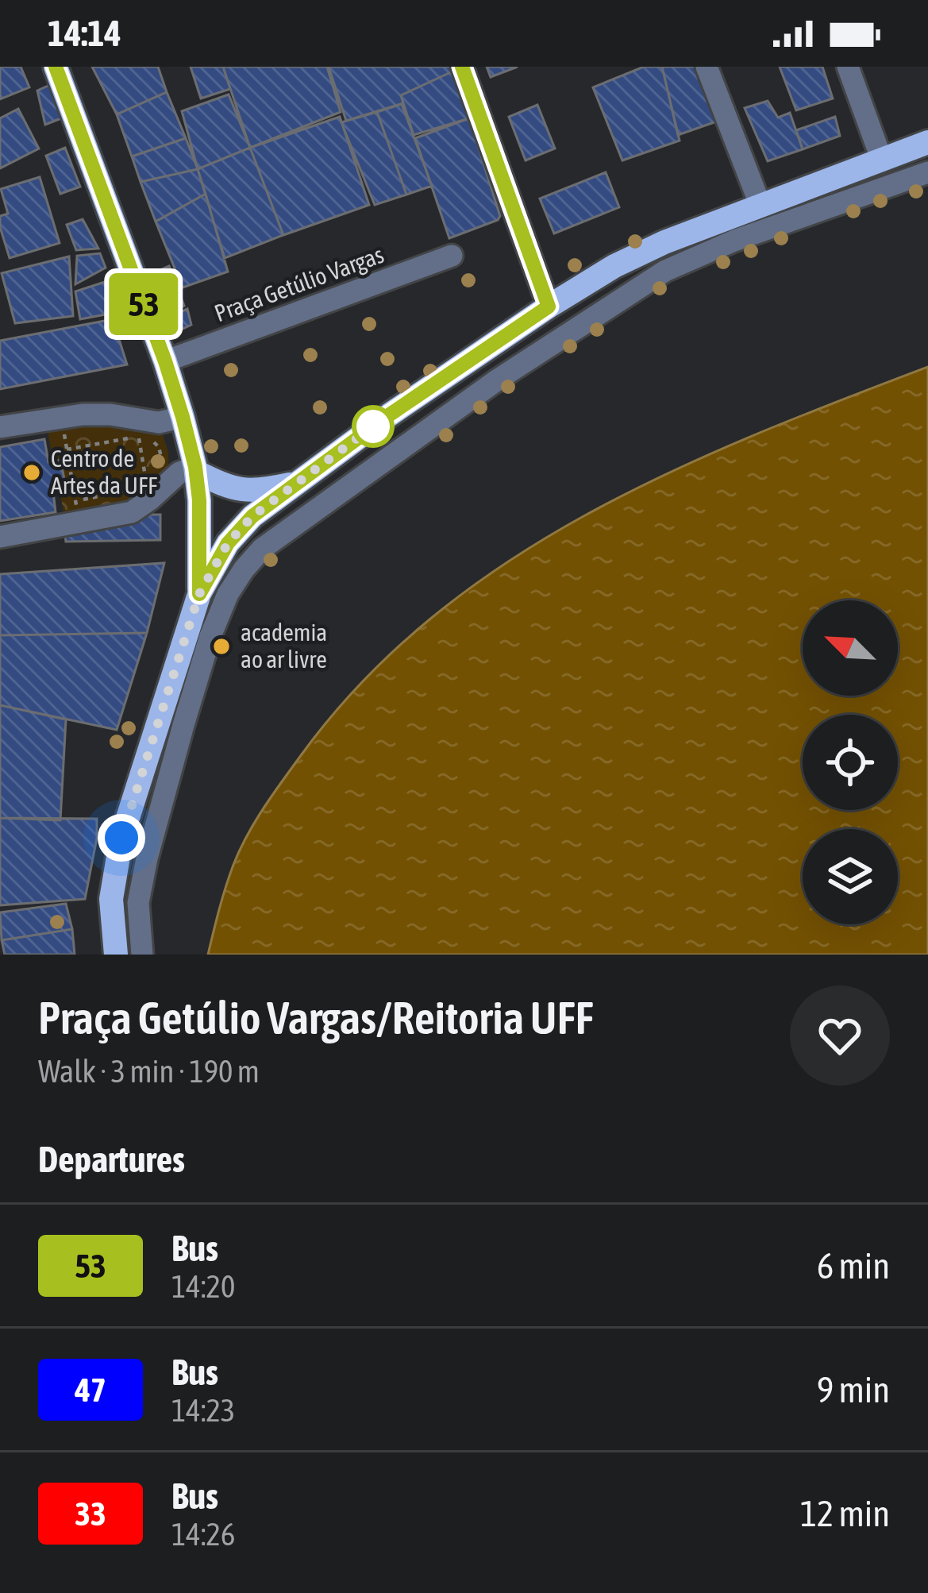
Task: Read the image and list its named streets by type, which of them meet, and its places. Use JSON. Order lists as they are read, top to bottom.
{
  "streets": {
    "street": ["Praça Getúlio Vargas"]
  },
  "places": ["Centro de Artes da UFF", "academia ao ar livre"],
  "lines": ["bus line 53"],
  "north": "top left",
  "page": {
    "status": "14:14",
    "on_map": "53",
    "heading": [
      ["Praça Getúlio Vargas/Reitoria UFF", "Walk · 3 min · 190 m"],
      "Departures"
    ],
    "list": [
      {
        "mark": "53",
        "name": "Bus",
        "note": "14:20",
        "value": "6 min"
      },
      {
        "mark": "47",
        "name": "Bus",
        "note": "14:23",
        "value": "9 min"
      },
      {
        "mark": "33",
        "name": "Bus",
        "note": "14:26",
        "value": "12 min"
      }
    ]
  }
}
